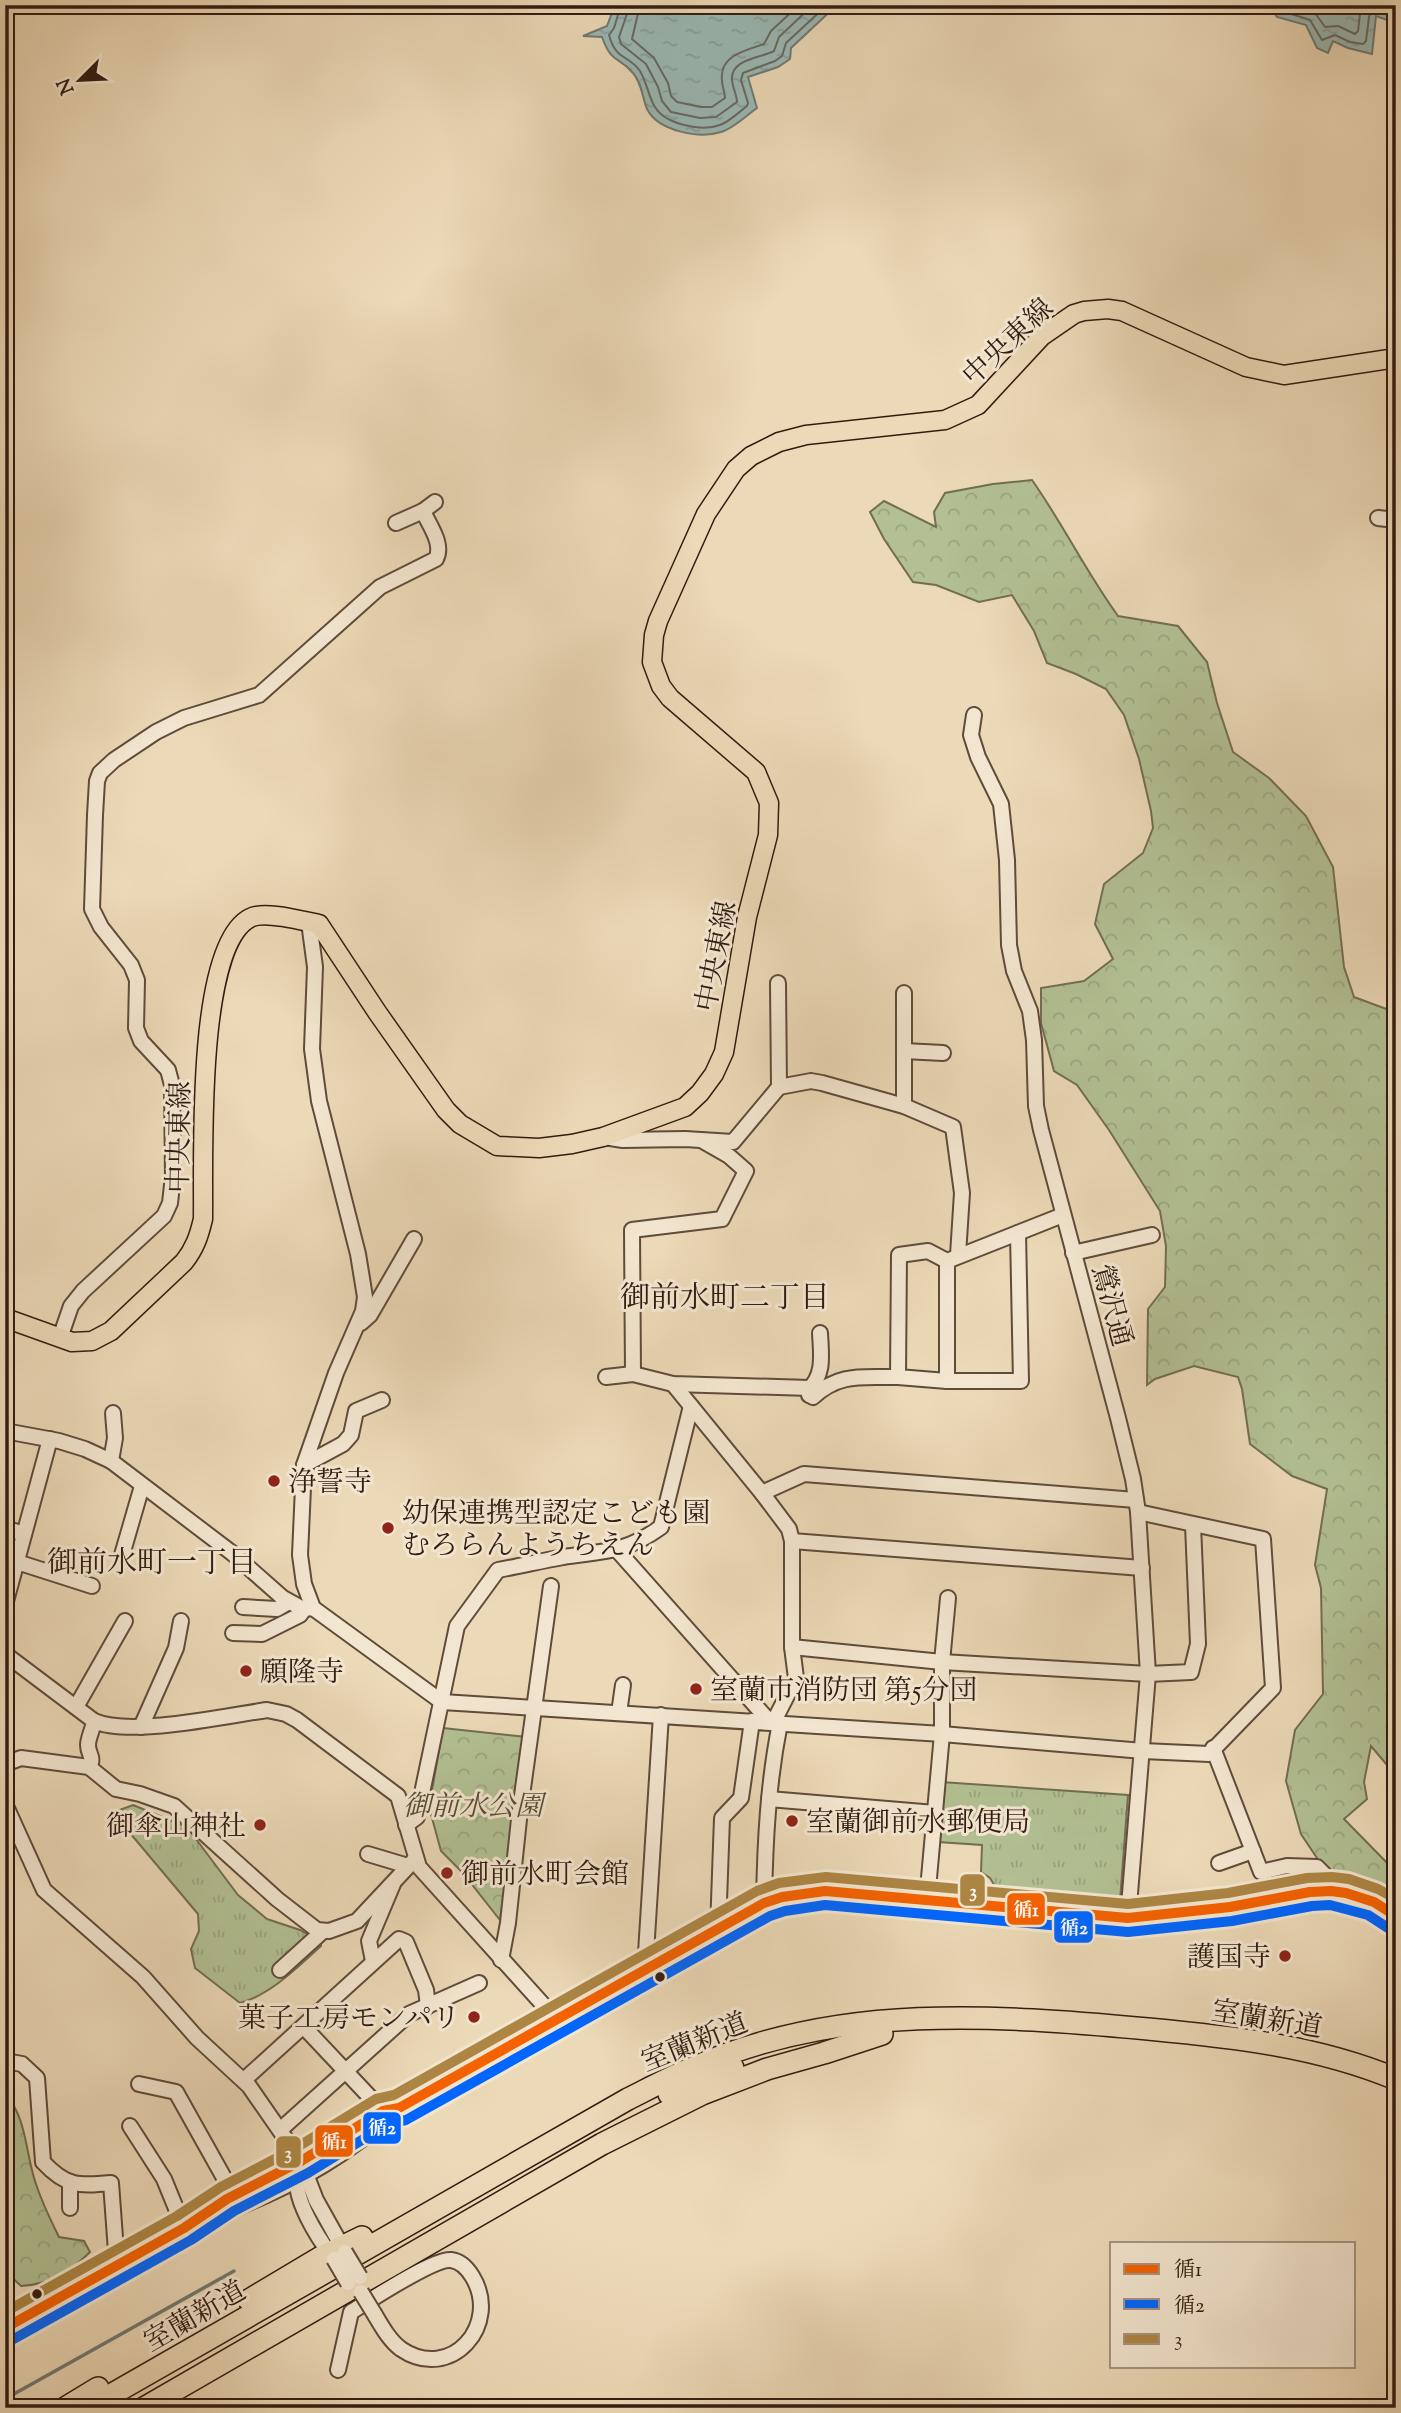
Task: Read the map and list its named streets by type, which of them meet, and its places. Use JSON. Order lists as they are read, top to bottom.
{
  "streets": {
    "highway": ["室蘭新道"],
    "main road": ["中央東線"],
    "street": ["鶯沢通"]
  },
  "districts": ["御前水町二丁目", "御前水町一丁目"],
  "parks": ["御前水公園"],
  "places": [
    "浄誓寺",
    "幼保連携型認定こども園 むろらんようちえん",
    "願隆寺",
    "室蘭市消防団 第5分団",
    "室蘭御前水郵便局",
    "御傘山神社",
    "御前水町会館",
    "護国寺",
    "菓子工房モンパリ"
  ],
  "lines": ["transit line 3", "transit line 循1", "transit line 循2"],
  "legend": ["循1", "循2", "3"],
  "north": "bottom left"
}
